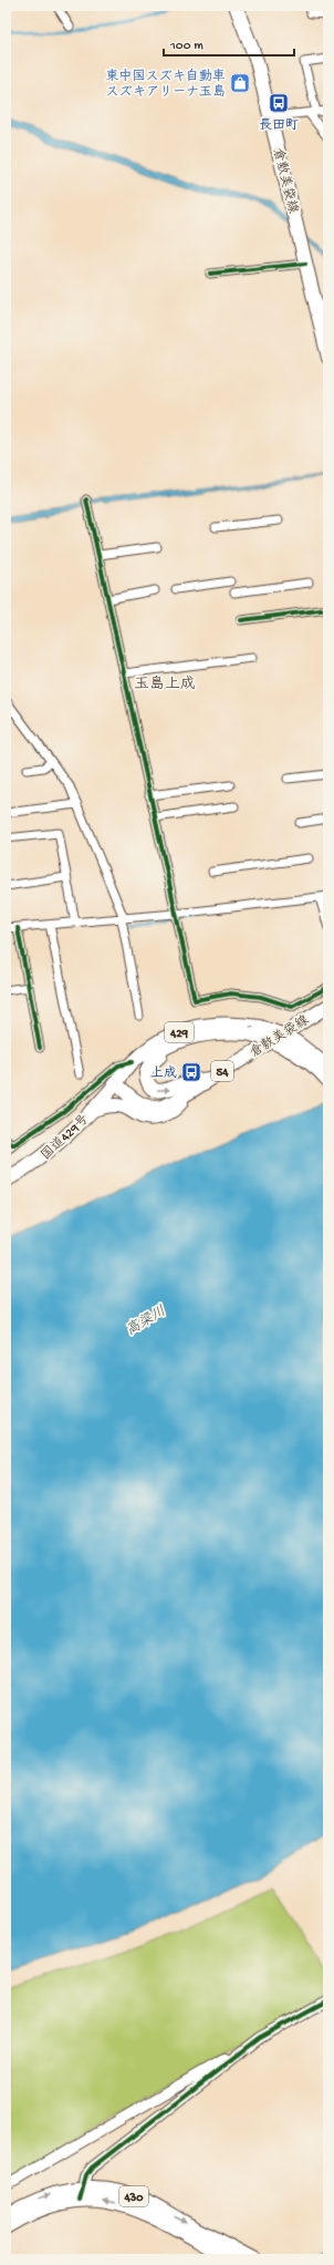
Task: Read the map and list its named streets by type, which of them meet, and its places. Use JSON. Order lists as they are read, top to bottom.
{
  "streets": {
    "main road": [
      "倉敷美袋線",
      "429",
      "54",
      "国道429号",
      "430"
    ]
  },
  "crossings": [
    ["倉敷美袋線", "国道429号"]
  ],
  "districts": ["玉島上成"],
  "water": ["高梁川"],
  "places": {
    "shop": ["東中国スズキ自動車 スズキアリーナ玉島"],
    "bus stop": ["長田町", "上成"]
  },
  "scale_bar": "100 m"
}
